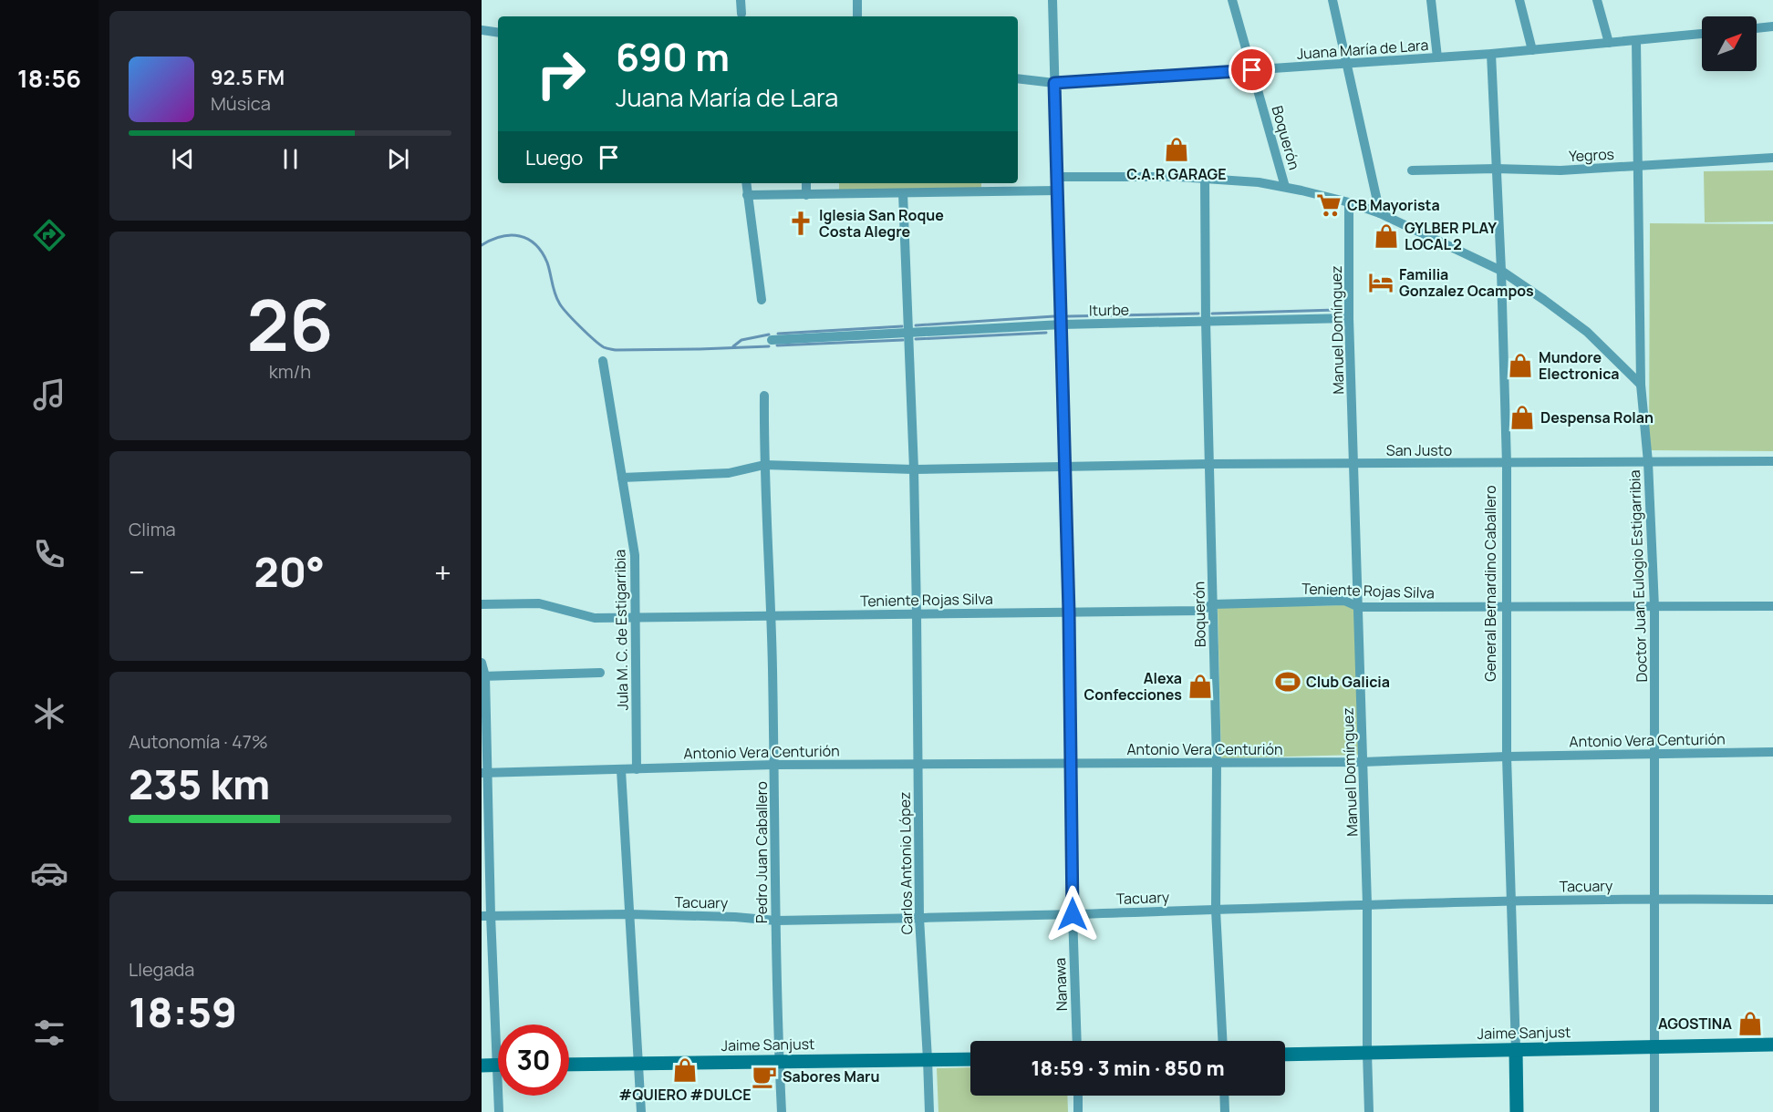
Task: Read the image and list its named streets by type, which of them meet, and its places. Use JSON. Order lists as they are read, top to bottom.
{
  "streets": {
    "main road": ["General Bernardino Caballero", "Jaime Sanjust"],
    "street": [
      "Juana María de Lara",
      "Boquerón",
      "Yegros",
      "Iturbe",
      "Manuel Domínguez",
      "San Justo",
      "Doctor Juan Eulogio Estigarribia",
      "Teniente Rojas Silva",
      "Jula M. C. de Estigarribia",
      "Antonio Vera Centurión",
      "Pedro Juan Caballero",
      "Carlos Antonio López",
      "Tacuary",
      "Nanawa"
    ]
  },
  "crossings": [
    ["Juana María de Lara", "Boquerón"],
    ["Juana María de Lara", "Doctor Juan Eulogio Estigarribia"],
    ["Juana María de Lara", "General Bernardino Caballero"],
    ["Juana María de Lara", "Nanawa"],
    ["Boquerón", "Iturbe"],
    ["Boquerón", "San Justo"],
    ["Boquerón", "Teniente Rojas Silva"],
    ["Boquerón", "Antonio Vera Centurión"],
    ["Boquerón", "Tacuary"],
    ["Yegros", "Doctor Juan Eulogio Estigarribia"],
    ["Yegros", "General Bernardino Caballero"],
    ["Iturbe", "Manuel Domínguez"],
    ["Iturbe", "Carlos Antonio López"],
    ["Iturbe", "Nanawa"],
    ["Manuel Domínguez", "San Justo"],
    ["Manuel Domínguez", "Teniente Rojas Silva"],
    ["Manuel Domínguez", "Antonio Vera Centurión"],
    ["Manuel Domínguez", "Tacuary"],
    ["Manuel Domínguez", "Jaime Sanjust"],
    ["San Justo", "Doctor Juan Eulogio Estigarribia"],
    ["San Justo", "General Bernardino Caballero"],
    ["San Justo", "Jula M. C. de Estigarribia"],
    ["San Justo", "Pedro Juan Caballero"],
    ["San Justo", "Carlos Antonio López"],
    ["San Justo", "Nanawa"],
    ["Doctor Juan Eulogio Estigarribia", "Teniente Rojas Silva"],
    ["Doctor Juan Eulogio Estigarribia", "Antonio Vera Centurión"],
    ["Doctor Juan Eulogio Estigarribia", "Tacuary"],
    ["Doctor Juan Eulogio Estigarribia", "Jaime Sanjust"],
    ["General Bernardino Caballero", "Teniente Rojas Silva"],
    ["General Bernardino Caballero", "Antonio Vera Centurión"],
    ["General Bernardino Caballero", "Tacuary"],
    ["General Bernardino Caballero", "Jaime Sanjust"],
    ["Teniente Rojas Silva", "Jula M. C. de Estigarribia"],
    ["Teniente Rojas Silva", "Pedro Juan Caballero"],
    ["Teniente Rojas Silva", "Carlos Antonio López"],
    ["Teniente Rojas Silva", "Nanawa"],
    ["Jula M. C. de Estigarribia", "Antonio Vera Centurión"],
    ["Antonio Vera Centurión", "Pedro Juan Caballero"],
    ["Antonio Vera Centurión", "Carlos Antonio López"],
    ["Antonio Vera Centurión", "Nanawa"],
    ["Pedro Juan Caballero", "Tacuary"],
    ["Pedro Juan Caballero", "Jaime Sanjust"],
    ["Carlos Antonio López", "Tacuary"],
    ["Carlos Antonio López", "Jaime Sanjust"],
    ["Tacuary", "Nanawa"]
  ],
  "places": {
    "shop": [
      "C.A.R GARAGE",
      "GYLBER PLAY LOCAL 2",
      "Mundore Electronica",
      "Despensa Rolan",
      "Alexa Confecciones",
      "AGOSTINA",
      "#QUIERO #DULCE"
    ],
    "supermarket": ["CB Mayorista"],
    "church": ["Iglesia San Roque Costa Alegre"],
    "hotel": ["Familia Gonzalez Ocampos"],
    "sports": ["Club Galicia"],
    "cafe": ["Sabores Maru"]
  },
  "north": "top right",
  "page": {
    "tabs": "18:56",
    "turn": ["690 m", "Juana María de Lara"],
    "song": ["92.5 FM", "Música"],
    "then": "Luego",
    "tile": [
      ["26", "km/h"],
      "Clima",
      ["Autonomía · 47%", "235 km"],
      ["Llegada", "18:59"]
    ],
    "heat": ["−", "20°", "+"],
    "limit": "30",
    "trip": "18:59 · 3 min · 850 m"
  }
}
